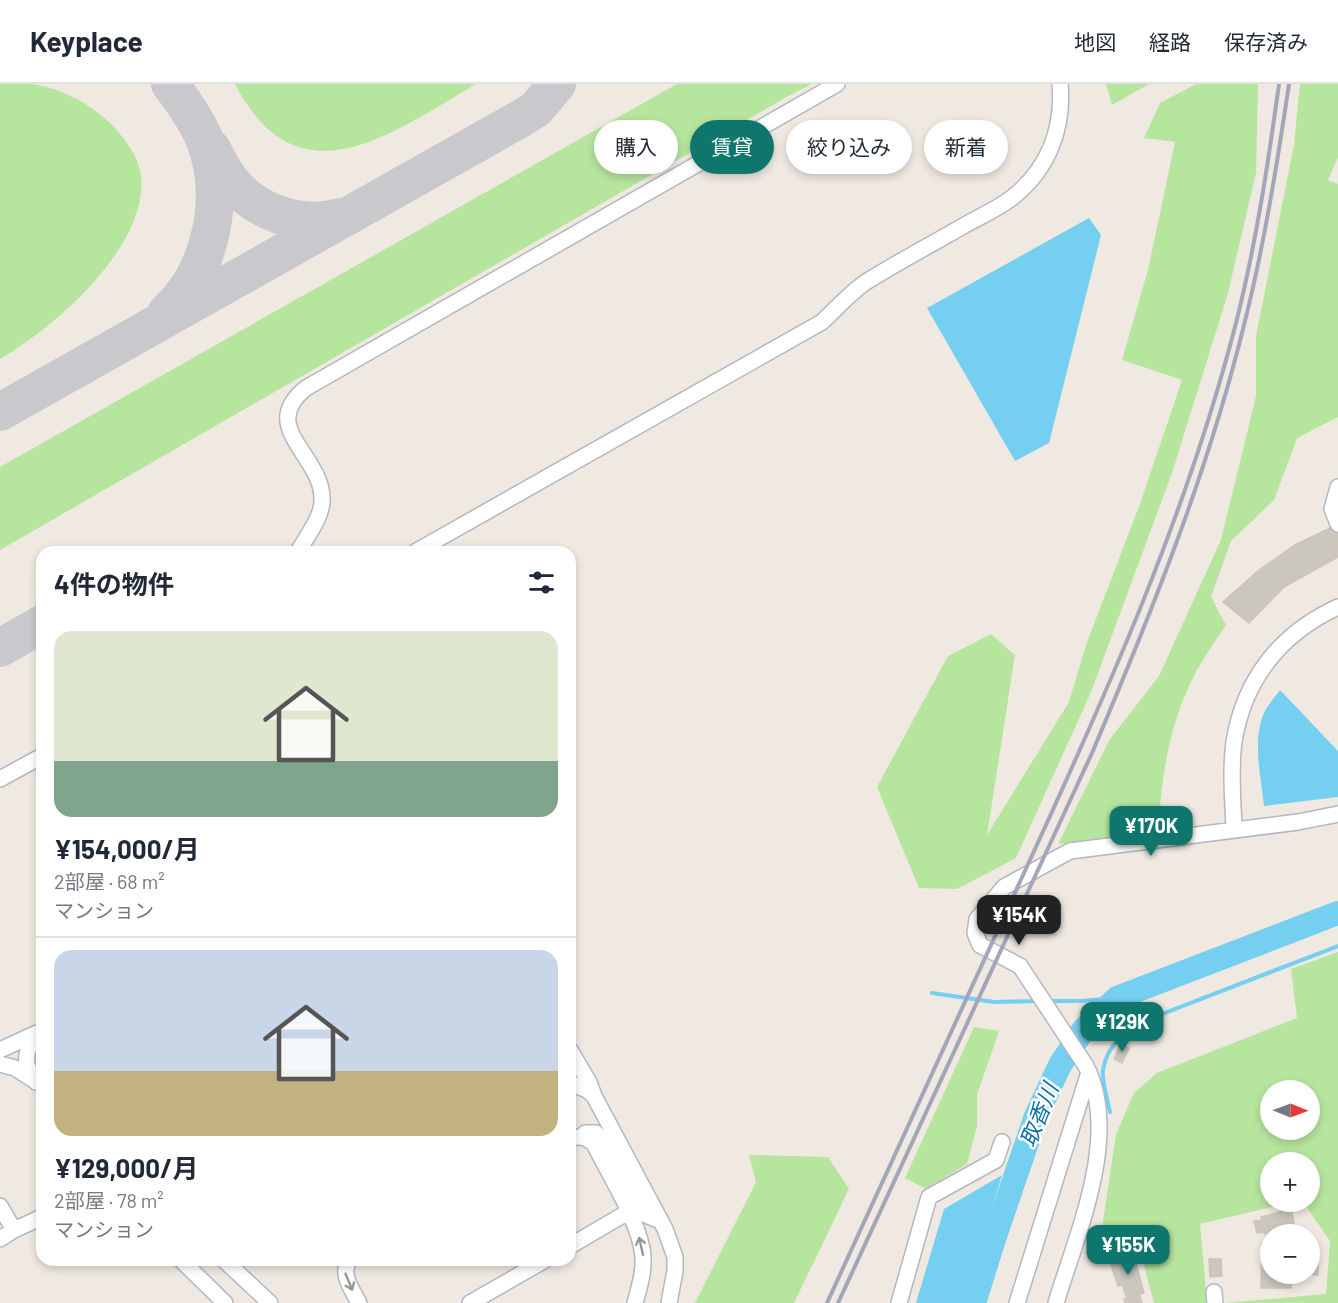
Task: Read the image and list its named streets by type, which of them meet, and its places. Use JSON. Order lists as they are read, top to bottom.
{
  "water": ["取香川"],
  "north": "right",
  "page": {
    "header": "Keyplace",
    "nav": ["地図", "経路", "保存済み"],
    "chip": [
      "購入",
      "賃貸",
      "絞り込み",
      "新着"
    ],
    "heading": "4件の物件",
    "list": [
      {
        "name": "¥154,000/月",
        "note": "2部屋 · 68 m² · マンション"
      },
      {
        "name": "¥129,000/月",
        "note": "2部屋 · 78 m² · マンション"
      }
    ],
    "price": [
      "¥170K",
      "¥154K",
      "¥129K",
      "¥155K"
    ],
    "map_buttons": ["+", "−"]
  }
}
